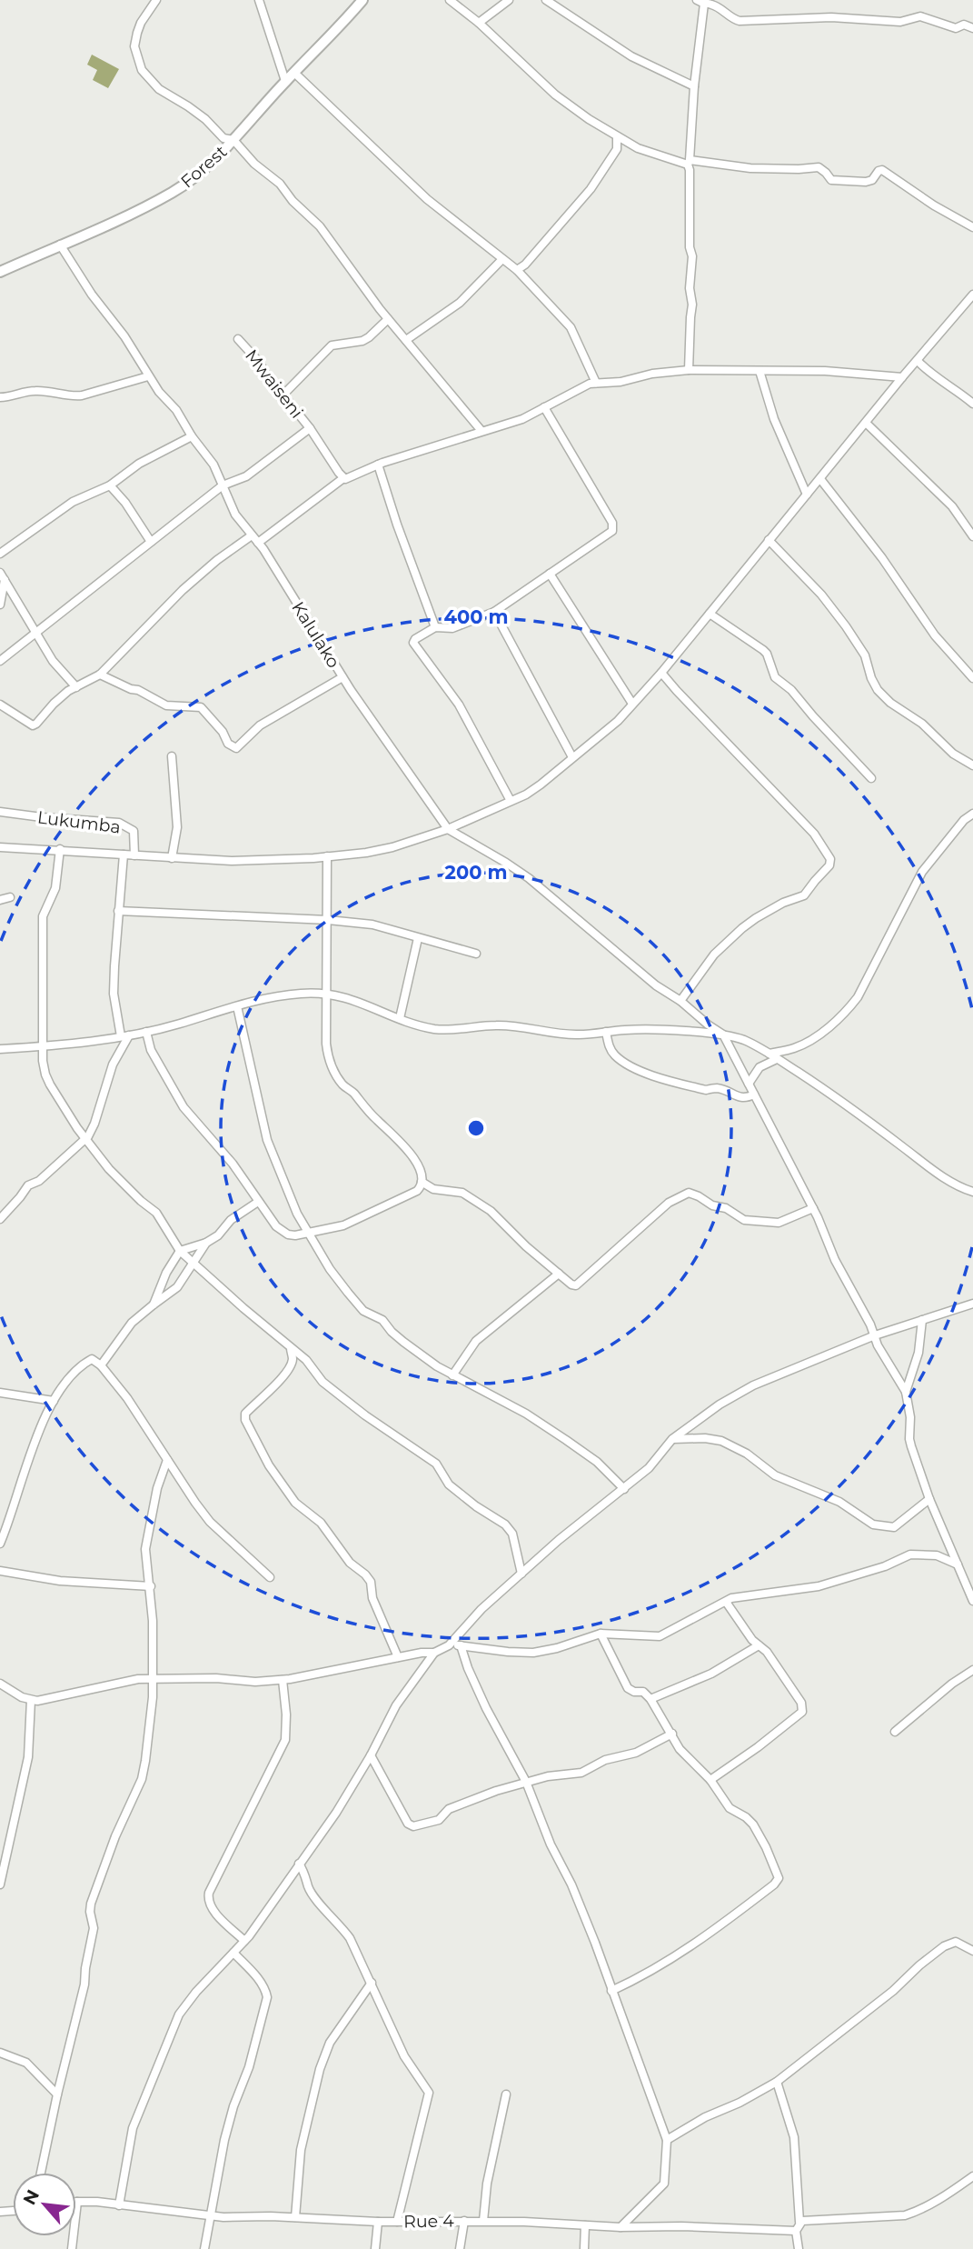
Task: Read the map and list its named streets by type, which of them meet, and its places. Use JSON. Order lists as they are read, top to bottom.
{
  "streets": {
    "street": [
      "Forest",
      "Mwaiseni",
      "Kalulako",
      "Lukumba",
      "Rue 4"
    ]
  },
  "crossings": [
    ["Forest", "Kalulako"]
  ],
  "north": "top left",
  "rings": ["400 m", "200 m"]
}
